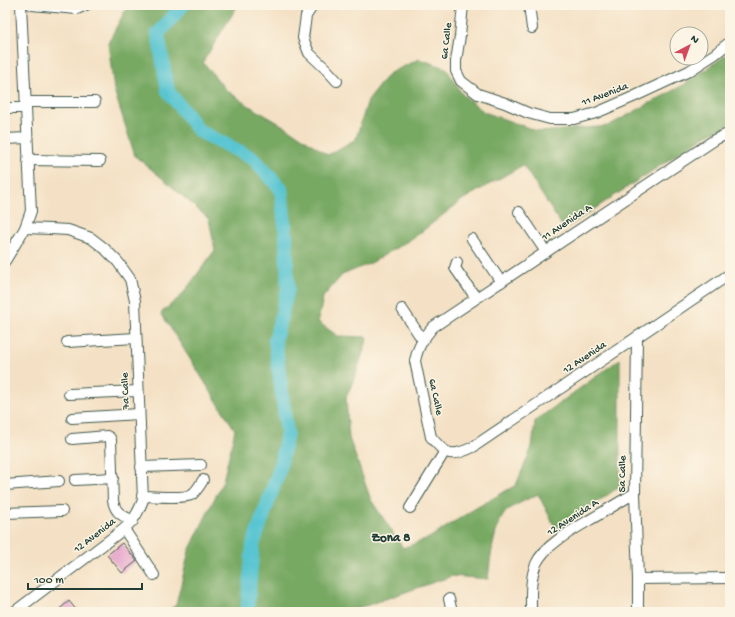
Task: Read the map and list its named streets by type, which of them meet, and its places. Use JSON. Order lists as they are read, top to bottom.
{
  "streets": {
    "street": [
      "6a Calle",
      "11 Avenida",
      "11 Avenida A",
      "12 Avenida",
      "7a Calle",
      "5a Calle",
      "12 Avenida A"
    ]
  },
  "crossings": [
    ["6a Calle", "11 Avenida"],
    ["6a Calle", "11 Avenida A"],
    ["6a Calle", "12 Avenida"],
    ["12 Avenida", "7a Calle"],
    ["12 Avenida", "5a Calle"],
    ["5a Calle", "12 Avenida A"]
  ],
  "districts": ["Zona 8"],
  "scale_bar": "100 m",
  "north": "top right"
}
